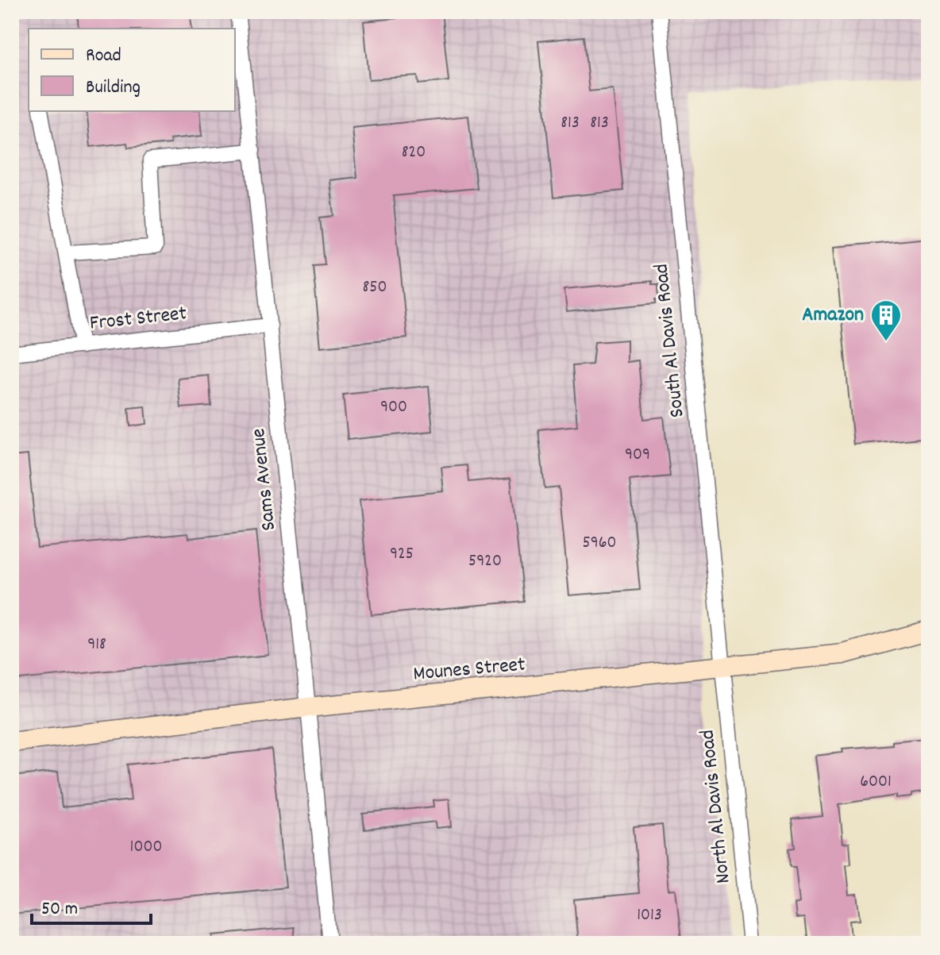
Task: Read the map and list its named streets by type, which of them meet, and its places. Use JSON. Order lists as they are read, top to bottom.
{
  "streets": {
    "main road": ["Mounes Street"],
    "street": [
      "Frost Street",
      "South Al Davis Road",
      "Sams Avenue",
      "North Al Davis Road"
    ]
  },
  "crossings": [
    ["Frost Street", "Sams Avenue"],
    ["South Al Davis Road", "Mounes Street"],
    ["South Al Davis Road", "North Al Davis Road"],
    ["Sams Avenue", "Mounes Street"],
    ["Mounes Street", "North Al Davis Road"]
  ],
  "places": {
    "building": ["Amazon"]
  },
  "house_numbers": [
    "813",
    "813",
    "820",
    "850",
    "900",
    "909",
    "5960",
    "925",
    "5920",
    "918",
    "6001",
    "1000",
    "1013"
  ],
  "legend": ["Road", "Building"],
  "scale_bar": "50 m"
}
